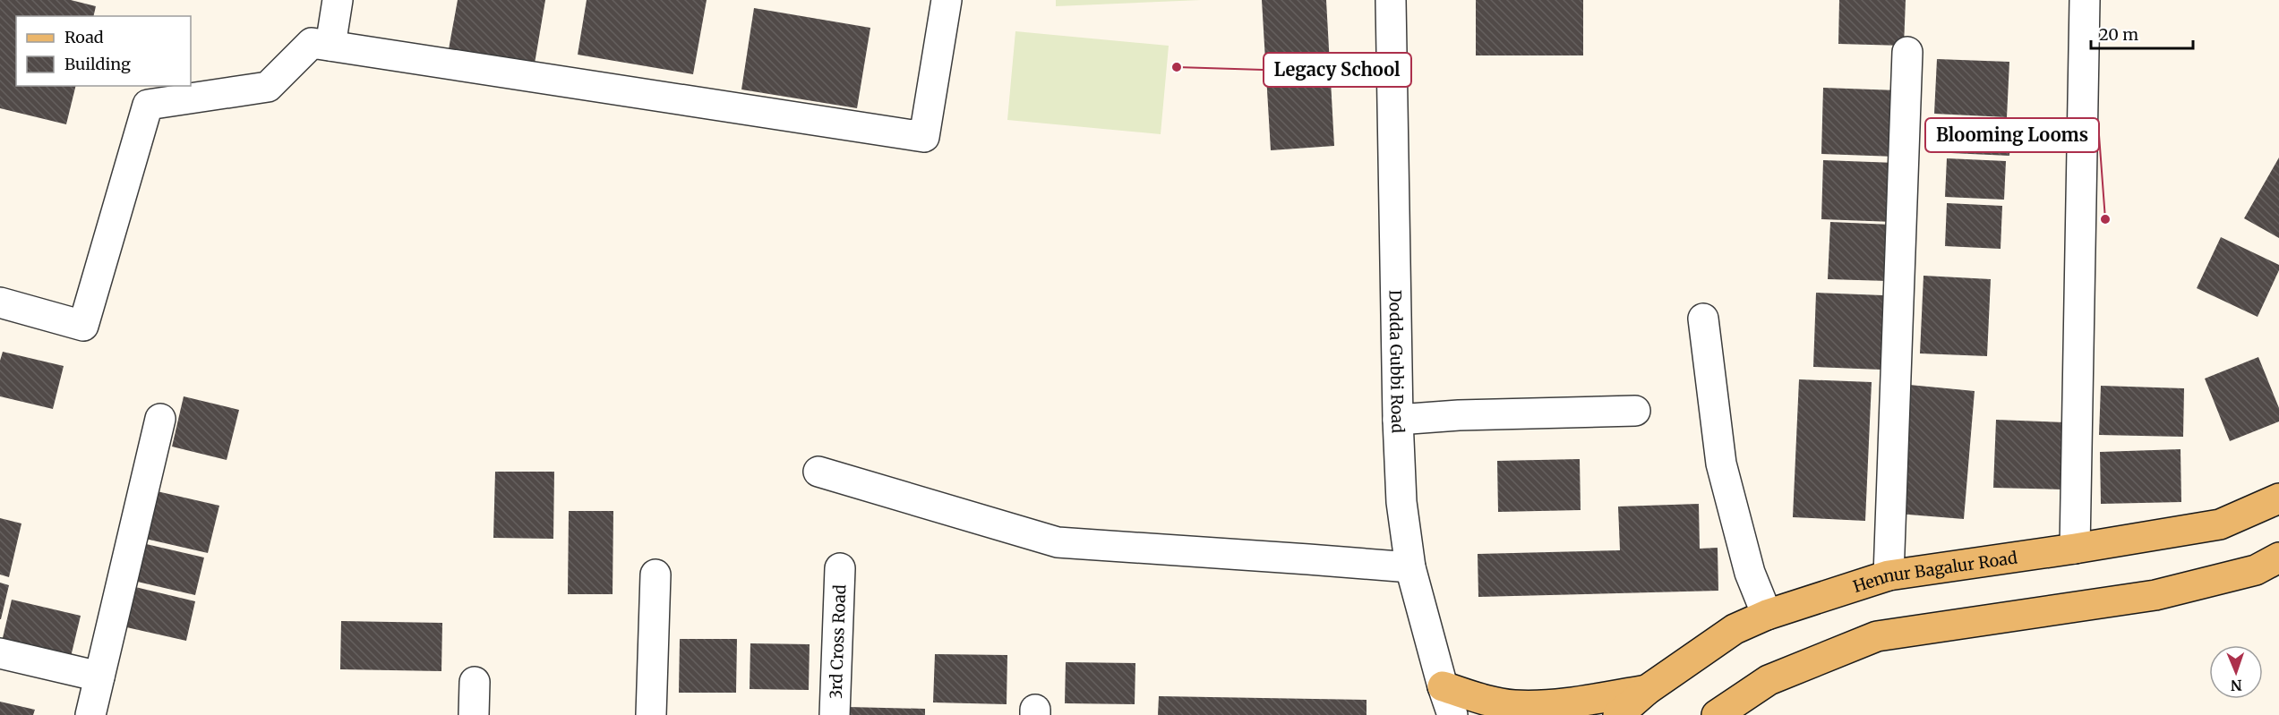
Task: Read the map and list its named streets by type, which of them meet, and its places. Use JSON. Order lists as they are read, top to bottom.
{
  "streets": {
    "main road": ["Hennur Bagalur Road"],
    "street": ["Dodda Gubbi Road", "3rd Cross Road"]
  },
  "places": ["Legacy School", "Blooming Looms"],
  "legend": ["Road", "Building"],
  "scale_bar": "20 m",
  "north": "bottom"
}
